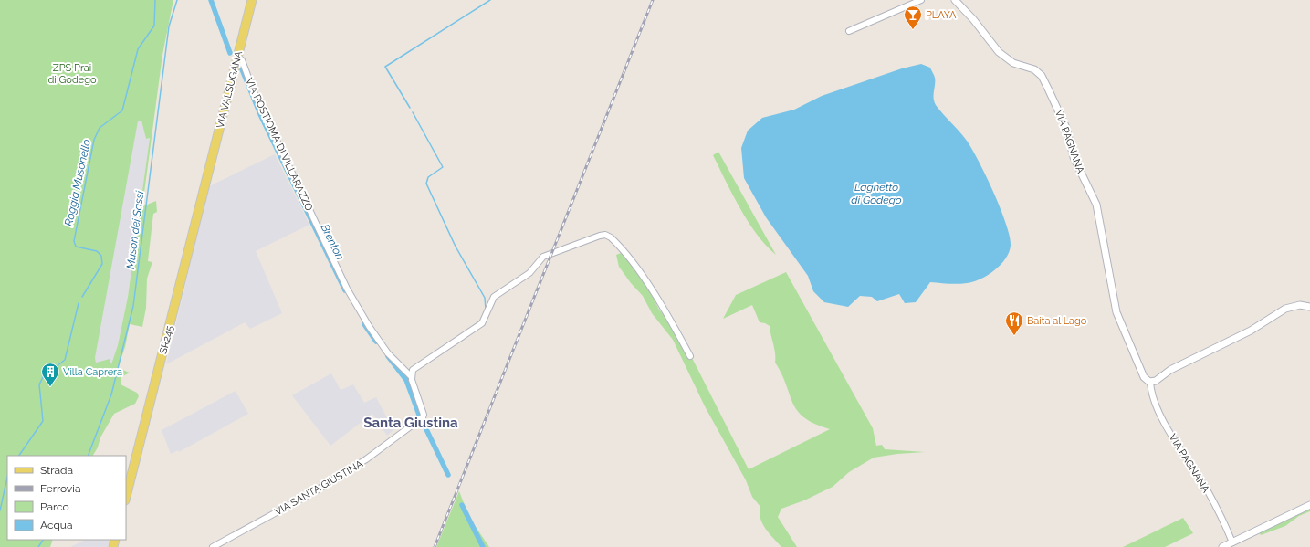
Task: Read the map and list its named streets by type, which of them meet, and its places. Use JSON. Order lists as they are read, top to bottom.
{
  "streets": {
    "main road": ["VIA VALSUGANA", "SR245"],
    "street": ["VIA PAGNANA", "VIA POSTIOMA DI VILLARAZZO", "VIA SANTA GIUSTINA"]
  },
  "crossings": [
    ["VIA VALSUGANA", "VIA POSTIOMA DI VILLARAZZO"],
    ["VIA VALSUGANA", "SR245"],
    ["VIA POSTIOMA DI VILLARAZZO", "VIA SANTA GIUSTINA"]
  ],
  "districts": ["Santa Giustina"],
  "water": [
    "Roggia Musonello",
    "Laghetto di Godego",
    "Muson dei Sassi",
    "Brenton"
  ],
  "parks": ["ZPS Prai di Godego"],
  "places": {
    "bar": ["PLAYA"],
    "restaurant": ["Baita al Lago"],
    "building": ["Villa Caprera"]
  },
  "legend": [
    "Strada",
    "Ferrovia",
    "Parco",
    "Acqua"
  ]
}
